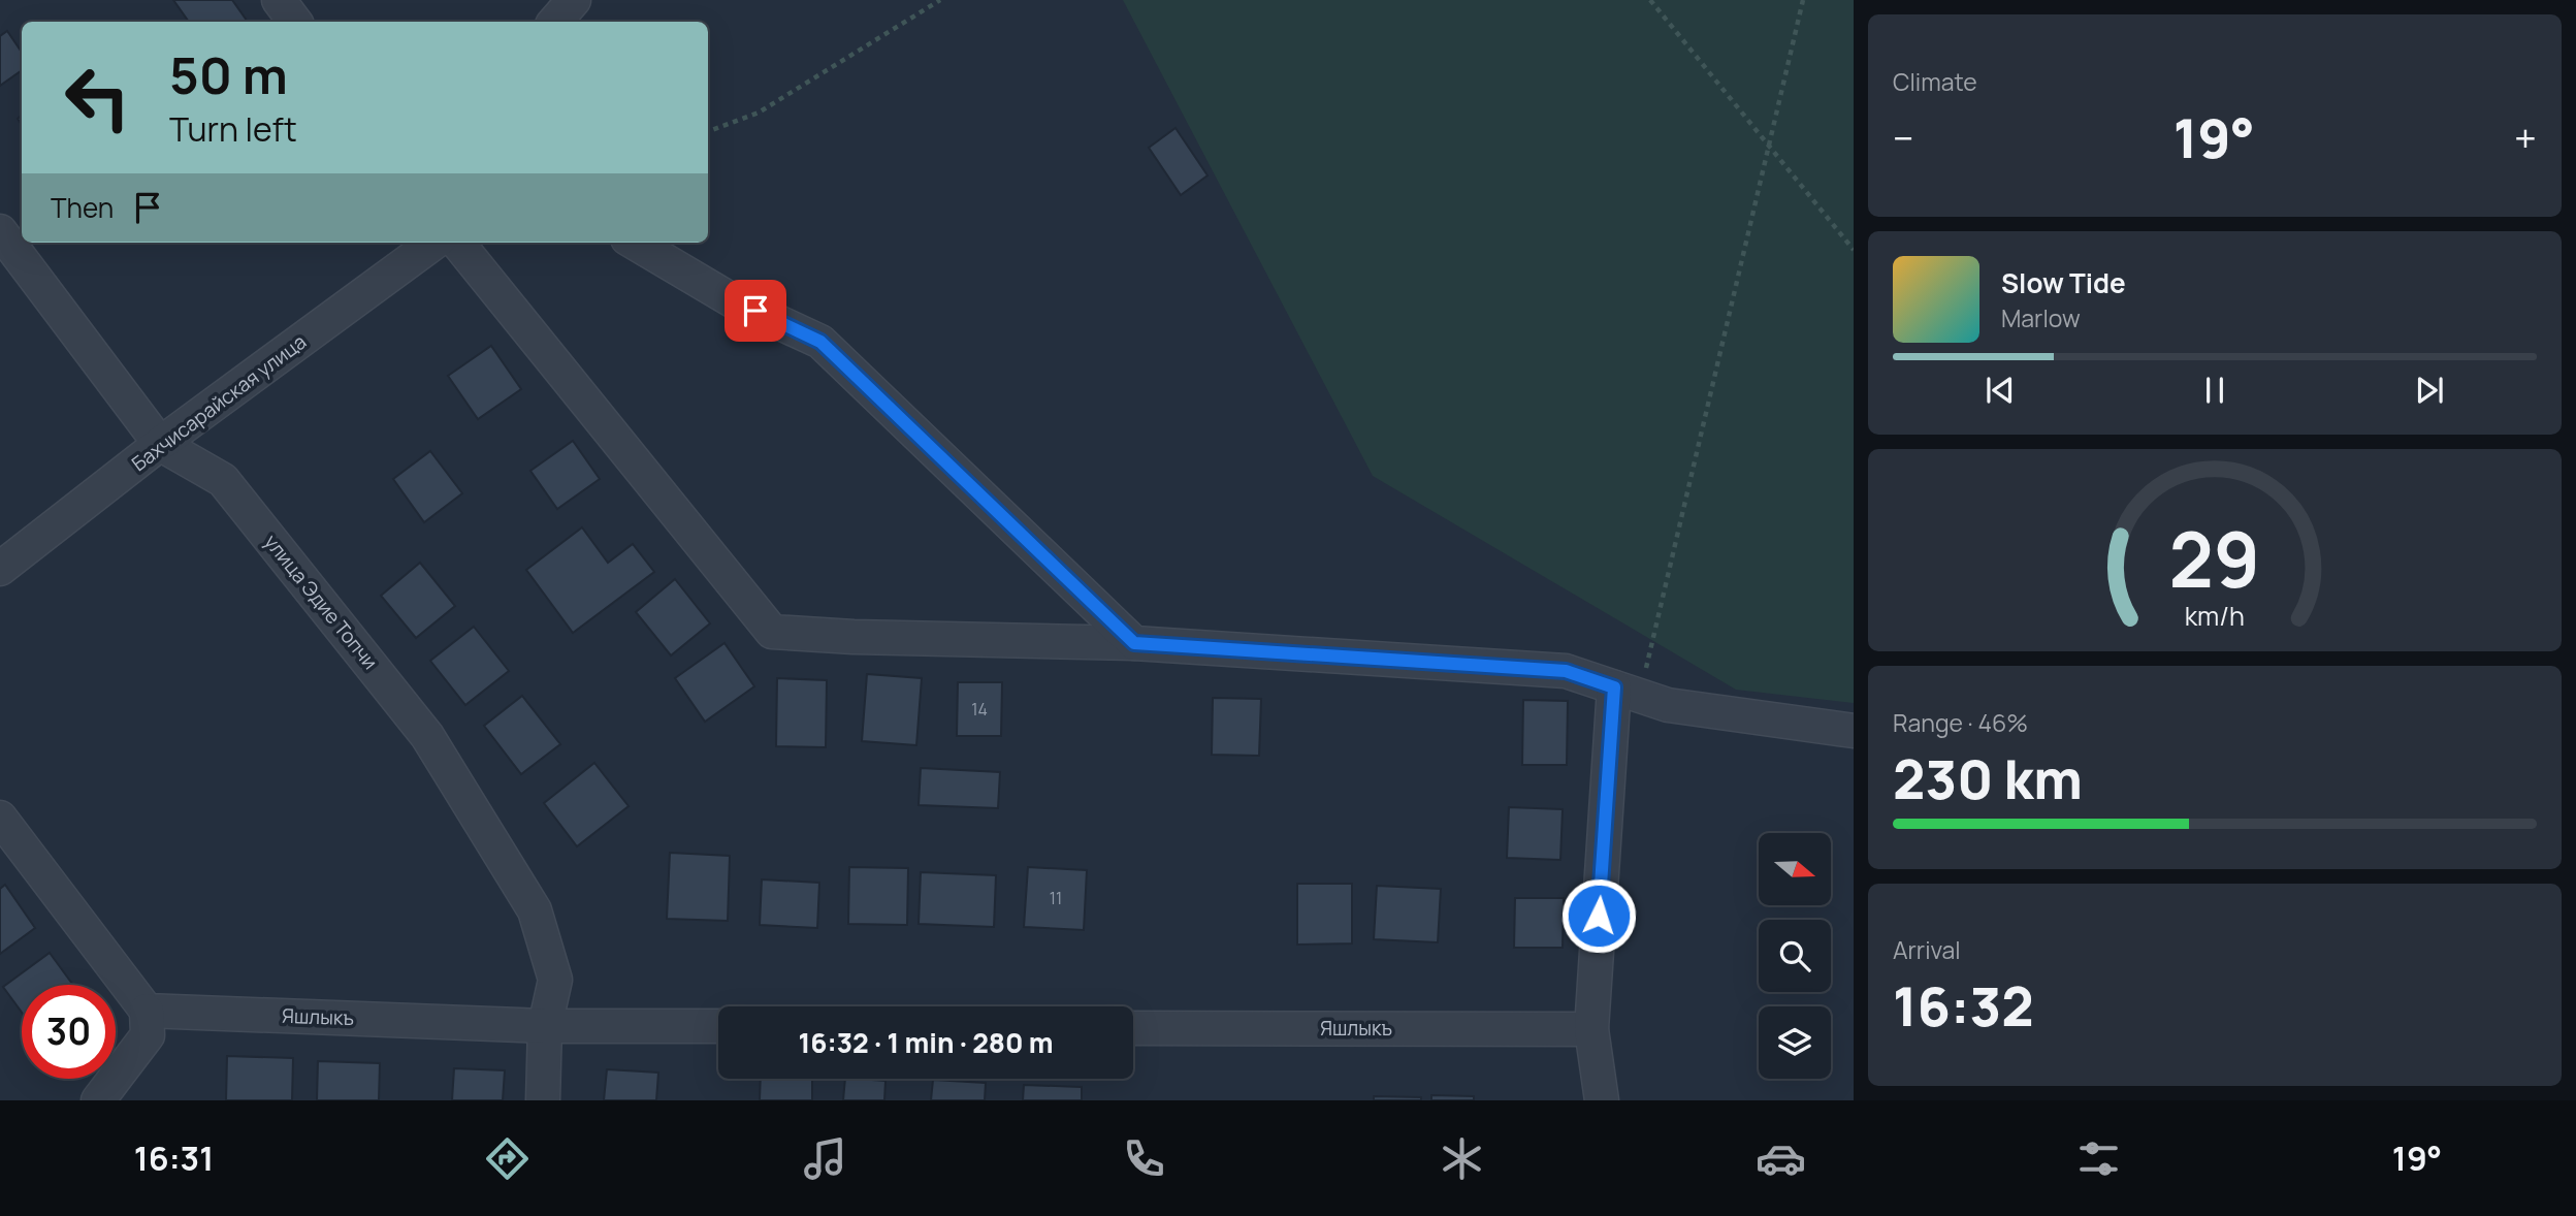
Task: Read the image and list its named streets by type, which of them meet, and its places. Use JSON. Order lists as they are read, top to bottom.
{
  "streets": {
    "street": ["Бахчисарайская улица", "улица Эдие Топчи", "Яшлыкъ"]
  },
  "crossings": [
    ["Бахчисарайская улица", "улица Эдие Топчи"],
    ["улица Эдие Топчи", "Яшлыкъ"]
  ],
  "house_numbers": ["14", "11"],
  "north": "right",
  "page": {
    "tile": [
      "Climate",
      ["Range · 46%", "230 km"],
      ["Arrival", "16:32"]
    ],
    "turn": ["50 m", "Turn left"],
    "heat": ["−", "19°", "+"],
    "then": "Then",
    "song": ["Slow Tide", "Marlow"],
    "limit": "30",
    "trip": "16:32 · 1 min · 280 m",
    "tabs": ["16:31", "19°"],
    "gauge": ["29", "km/h"]
  }
}
